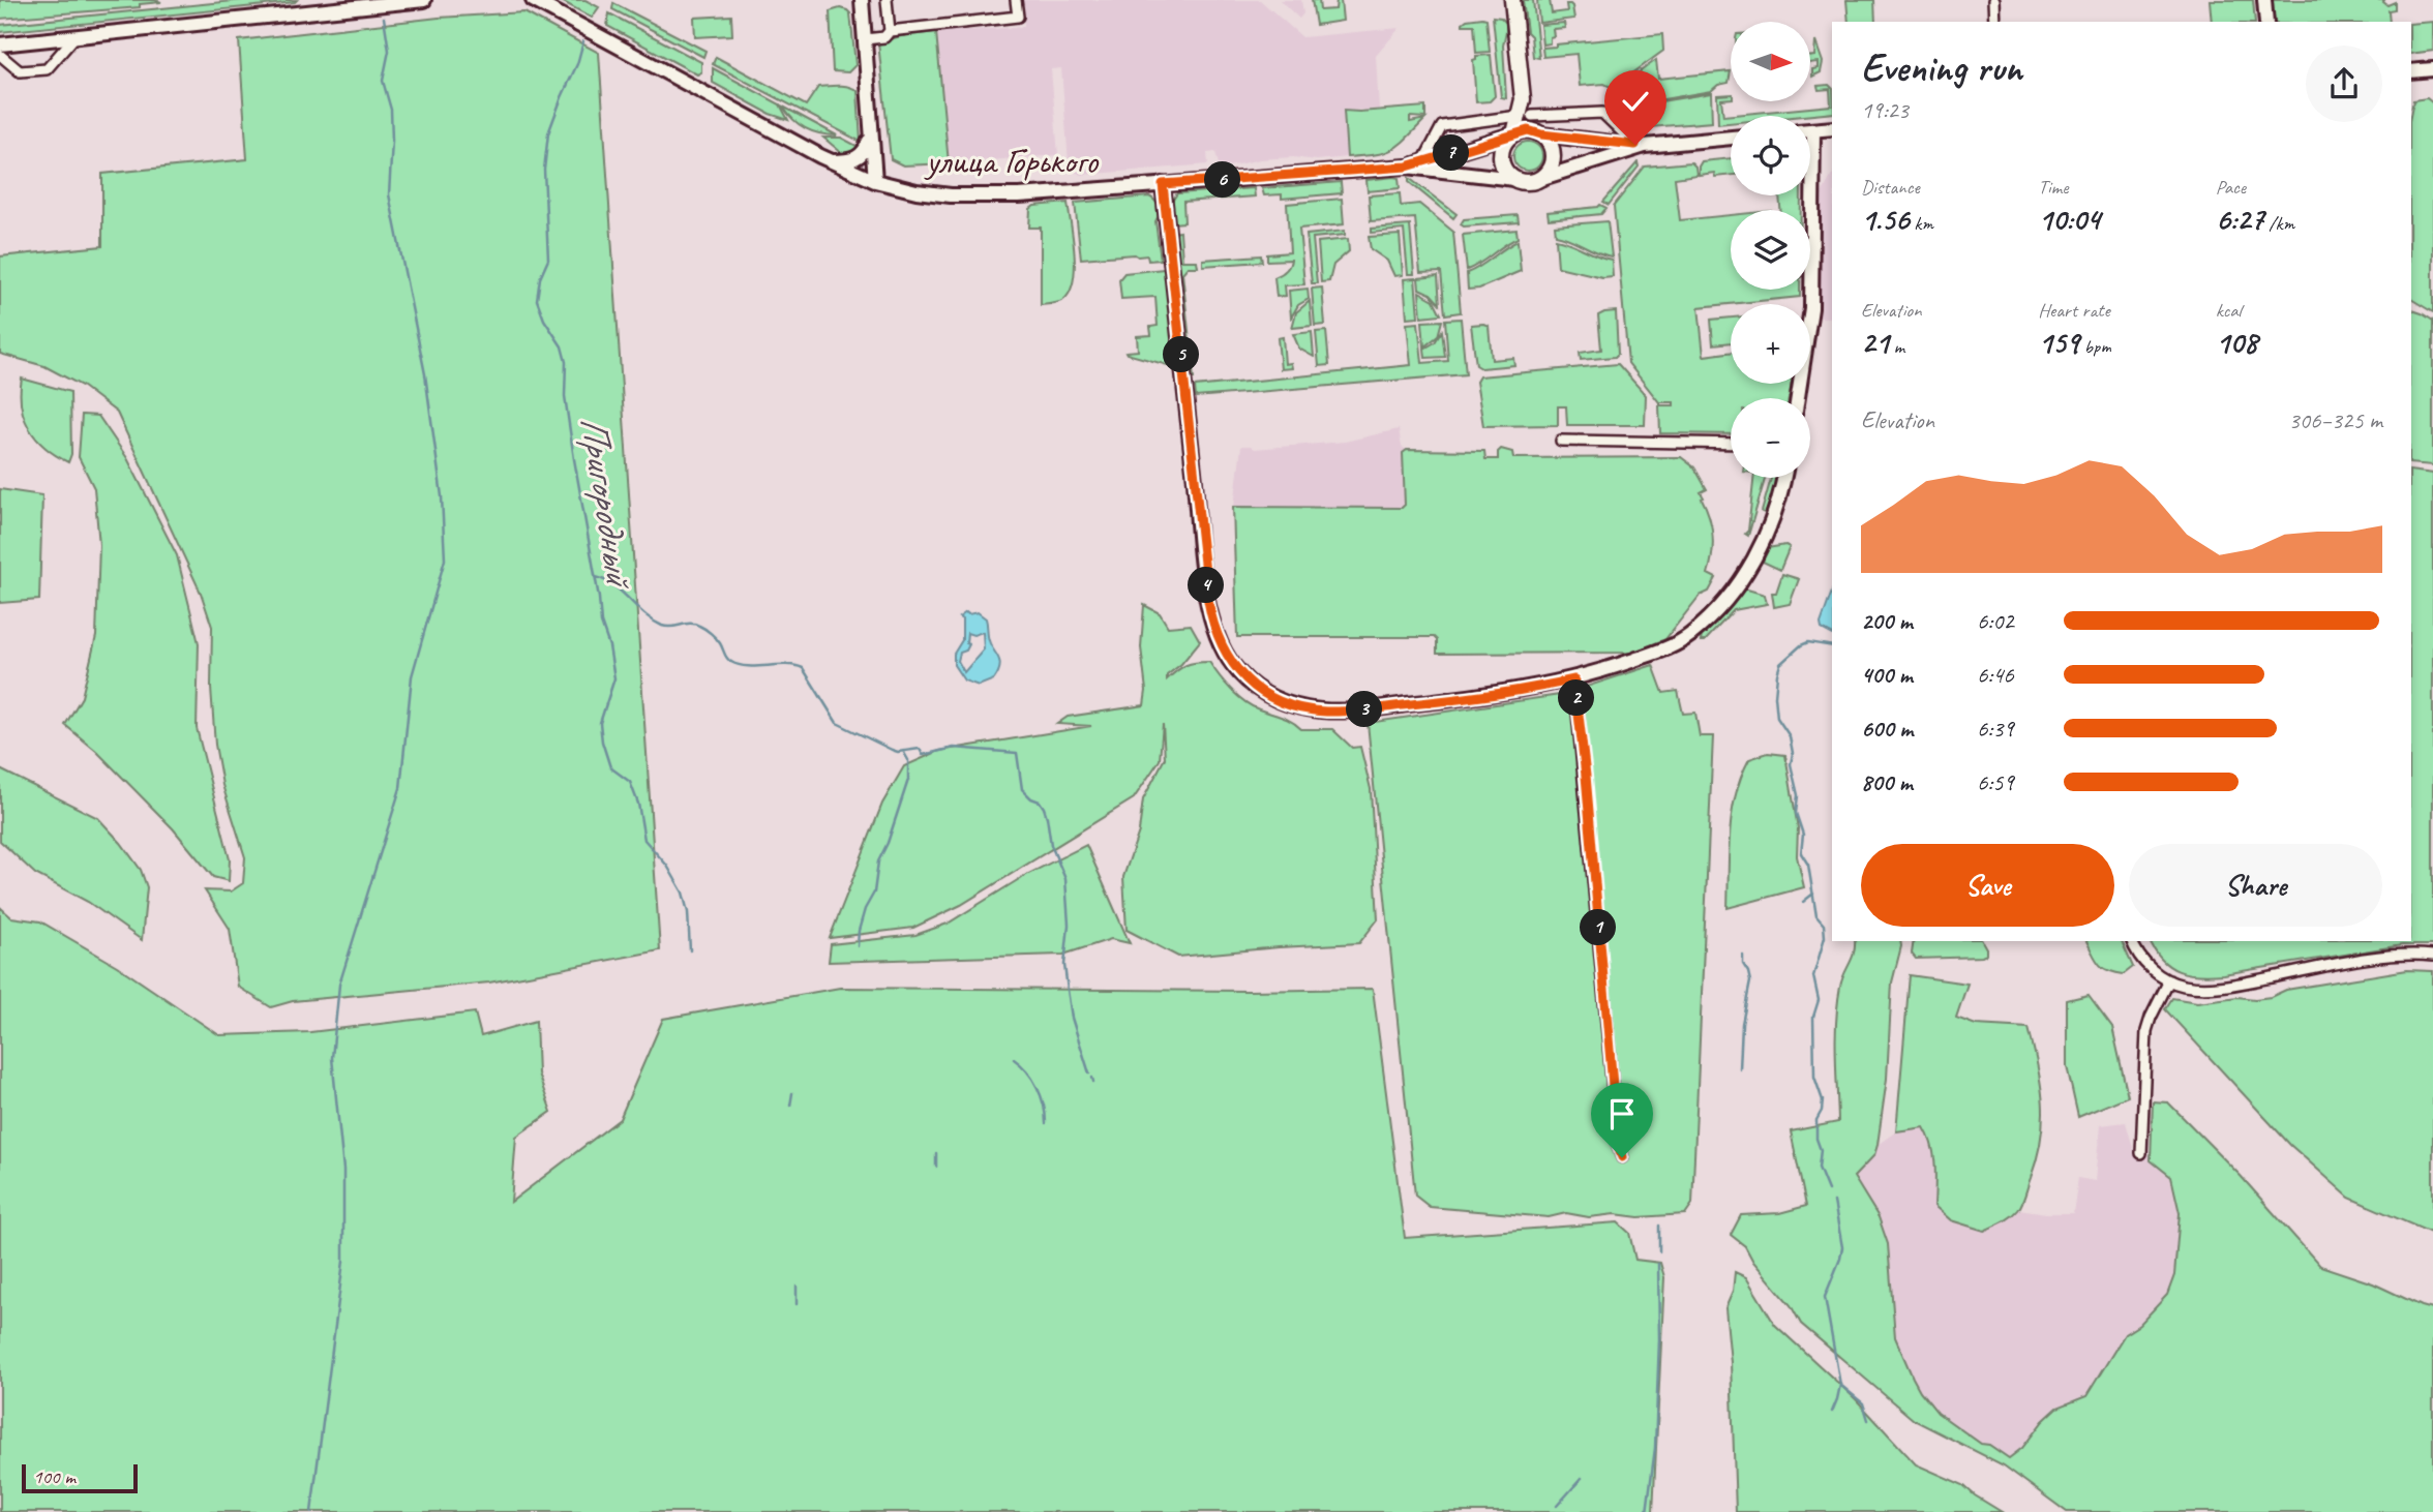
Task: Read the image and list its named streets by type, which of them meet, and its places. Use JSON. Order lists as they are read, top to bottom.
{
  "streets": {
    "main road": ["улица Горького"]
  },
  "water": ["Пригородный"],
  "scale_bar": "100 m",
  "north": "right",
  "page": {
    "map_buttons": ["+", "−"],
    "heading": ["Evening run", "19:23"],
    "pins": [
      "7",
      "6",
      "5",
      "4",
      "2",
      "3",
      "1"
    ],
    "stats": [
      ["Distance", "1.56 km"],
      ["Time", "10:04"],
      ["Pace", "6:27 /km"],
      ["Elevation", "21 m"],
      ["Heart rate", "159 bpm"],
      ["kcal", "108"]
    ],
    "chart": ["Elevation", "306–325 m"],
    "list": [
      {
        "name": "200 m",
        "note": "6:02"
      },
      {
        "name": "400 m",
        "note": "6:46"
      },
      {
        "name": "600 m",
        "note": "6:39"
      },
      {
        "name": "800 m",
        "note": "6:59"
      }
    ],
    "buttons": ["Save", "Share"],
    "scale": "100 m"
  }
}
